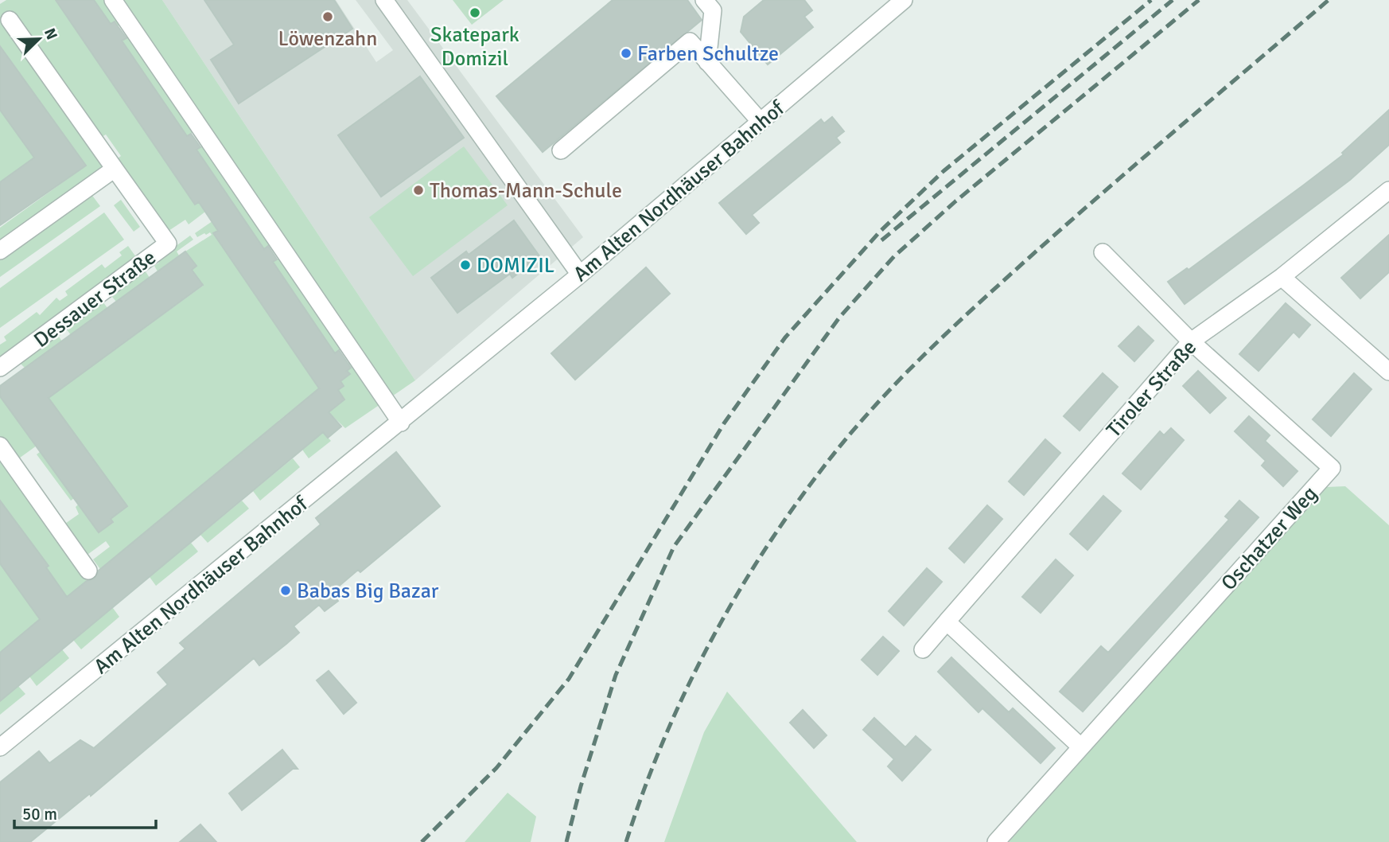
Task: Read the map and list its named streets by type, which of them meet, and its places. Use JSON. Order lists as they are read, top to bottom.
{
  "streets": {
    "street": [
      "Am Alten Nordhäuser Bahnhof",
      "Dessauer Straße",
      "Tiroler Straße",
      "Oschatzer Weg"
    ]
  },
  "crossings": [
    ["Tiroler Straße", "Oschatzer Weg"]
  ],
  "places": [
    "Skatepark Domizil",
    "Löwenzahn",
    "Farben Schultze",
    "Thomas-Mann-Schule",
    "DOMIZIL",
    "Babas Big Bazar"
  ],
  "scale_bar": "50 m",
  "north": "top right"
}
